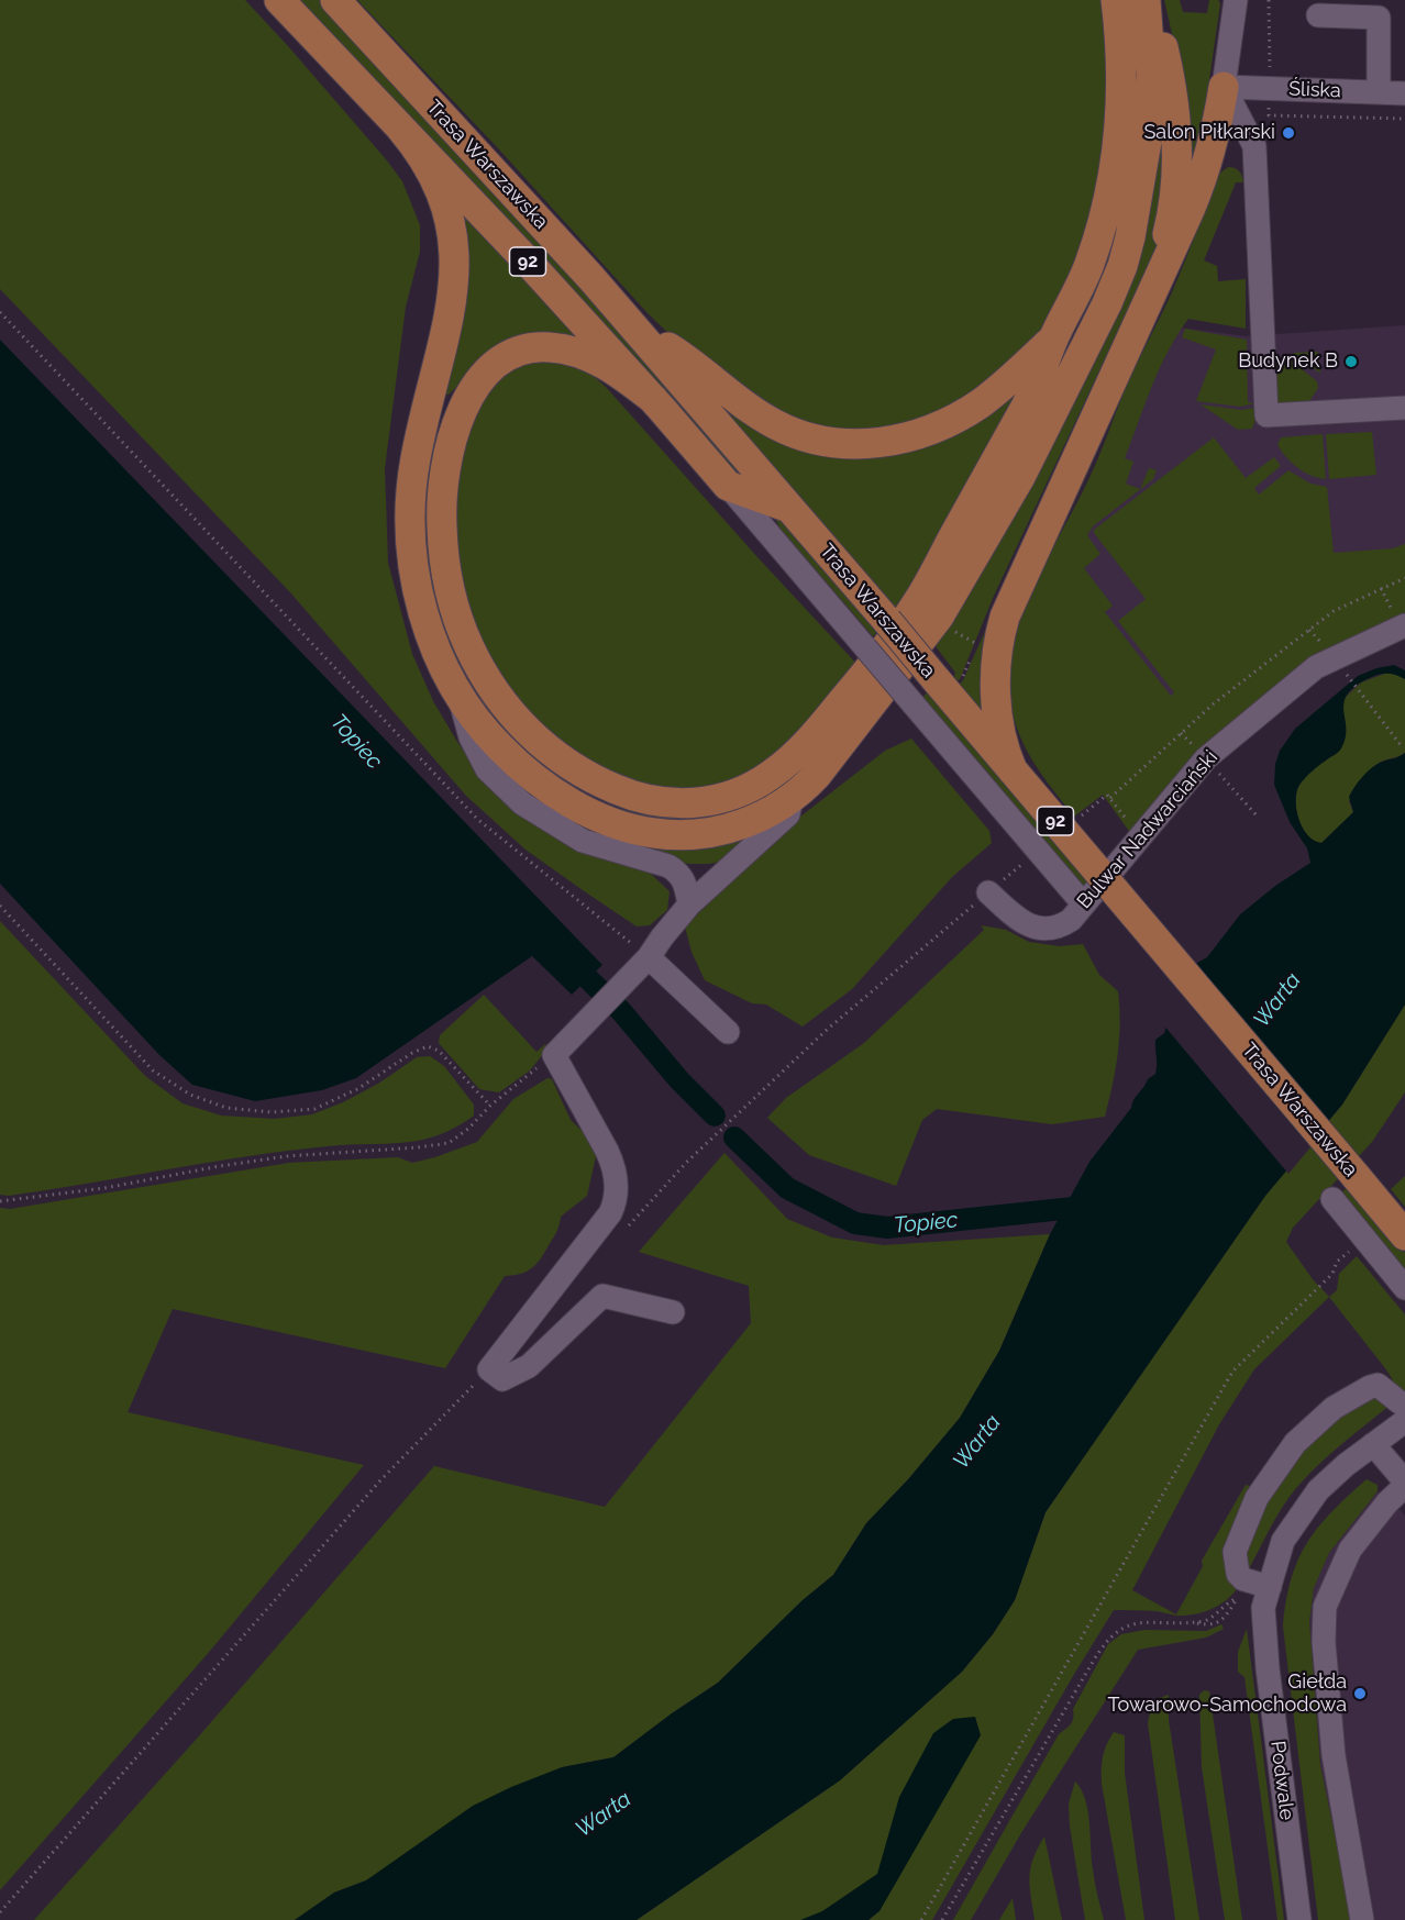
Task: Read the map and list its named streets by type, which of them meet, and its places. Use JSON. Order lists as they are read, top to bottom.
{
  "streets": {
    "main road": ["Trasa Warszawska", "92"],
    "street": ["Śliska", "Bulwar Nadwarciański", "Podwale"]
  },
  "water": ["Topiec", "Warta"],
  "places": ["Salon Piłkarski", "Budynek B", "Giełda Towarowo-Samochodowa"]
}
